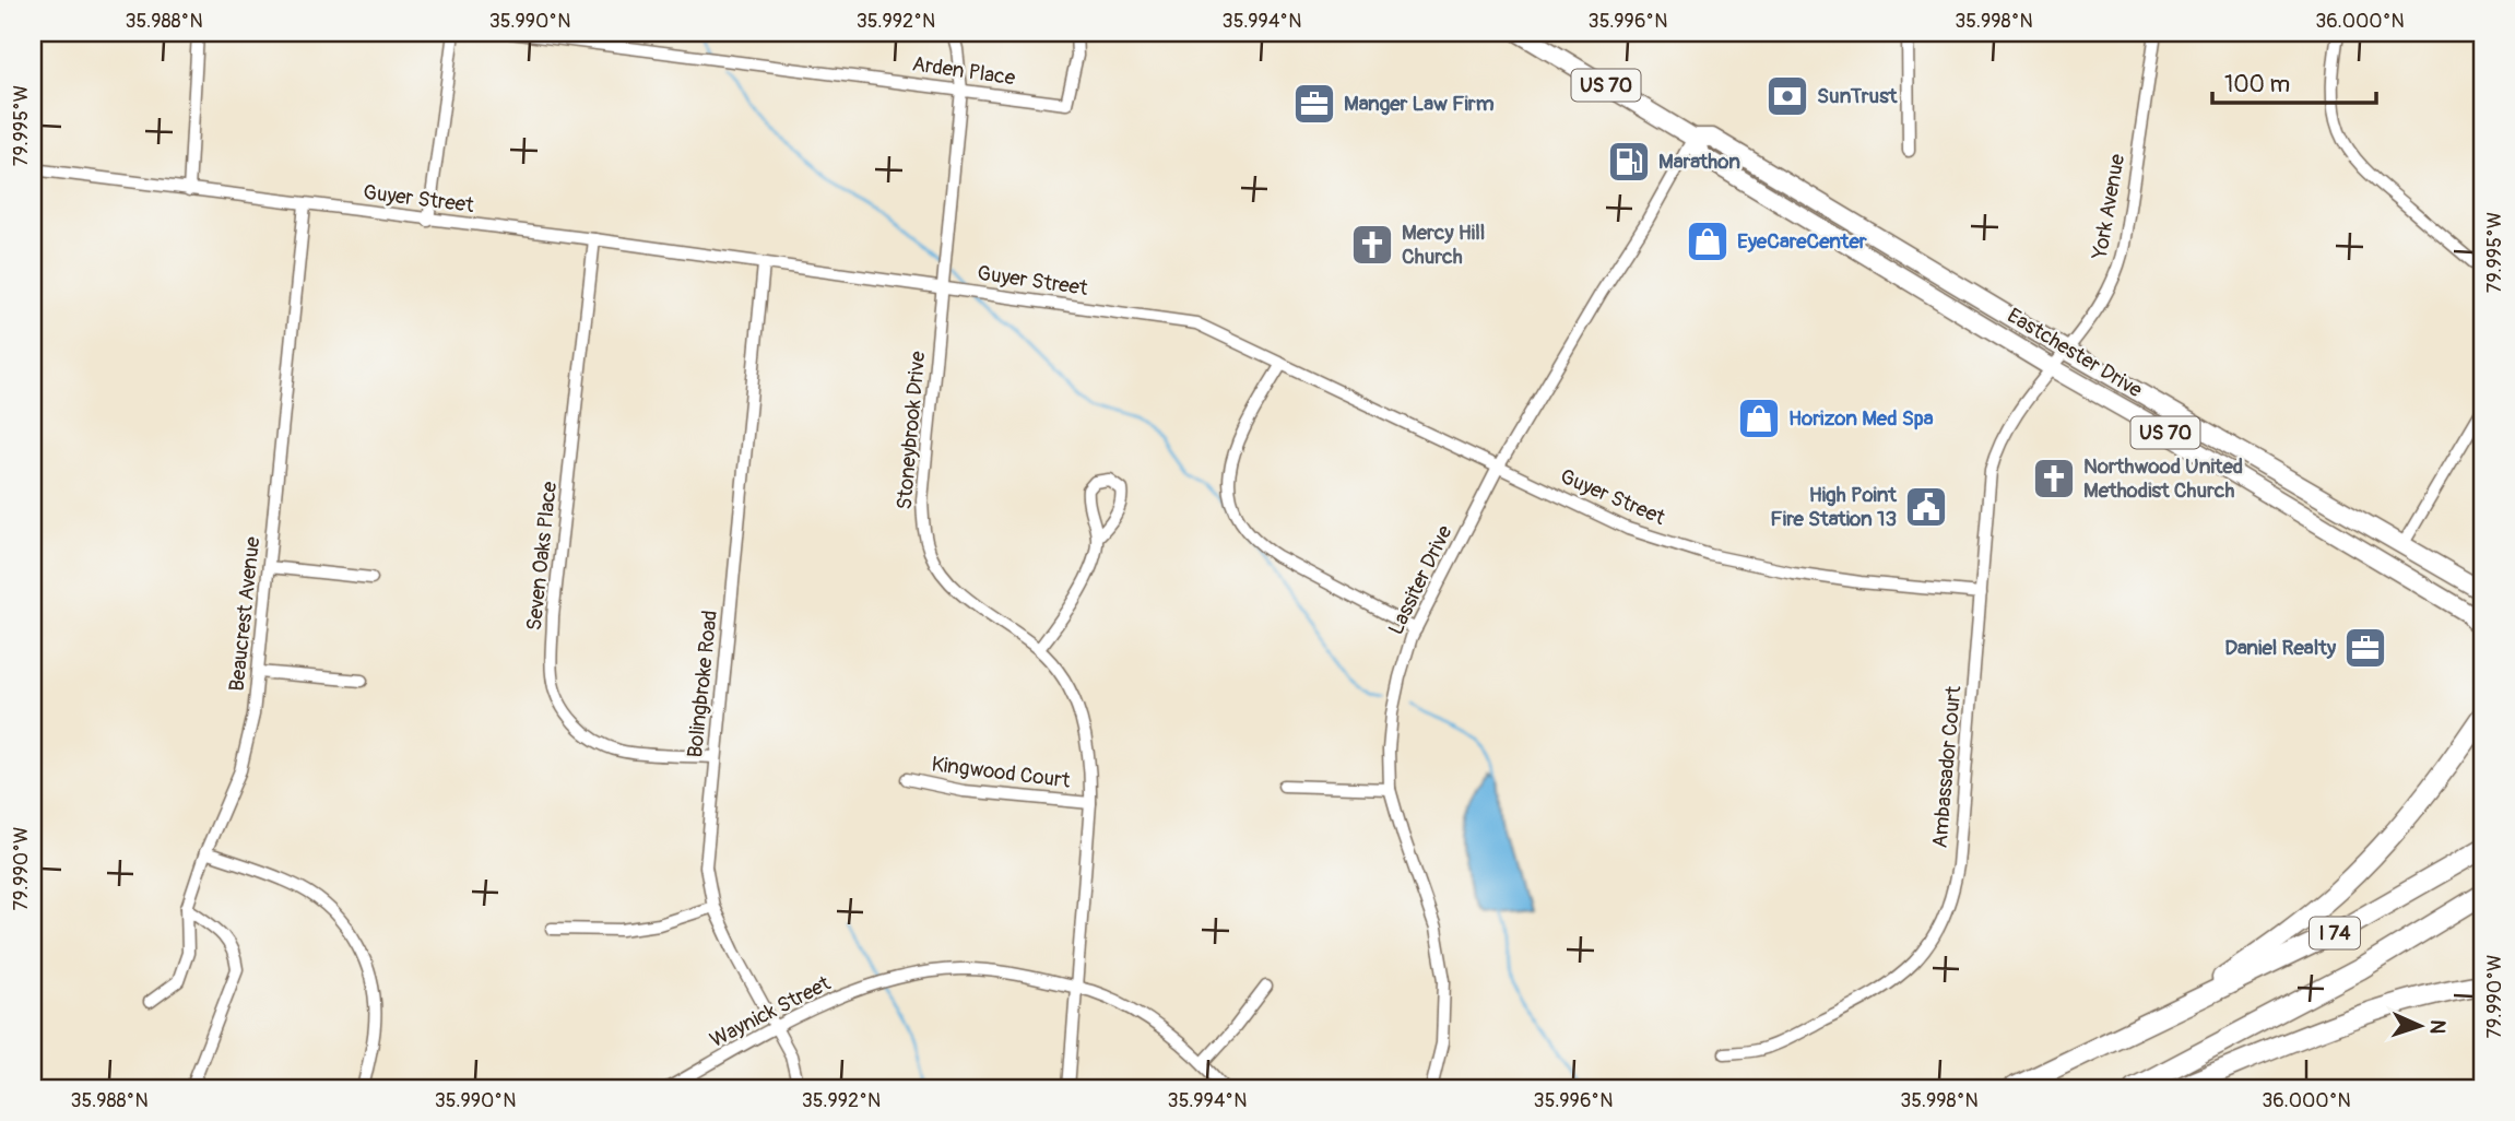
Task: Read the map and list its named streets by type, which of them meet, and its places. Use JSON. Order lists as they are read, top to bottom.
{
  "streets": {
    "highway": ["I 74"],
    "main road": ["US 70", "Eastchester Drive"],
    "street": [
      "Arden Place",
      "Guyer Street",
      "York Avenue",
      "Stoneybrook Drive",
      "Seven Oaks Place",
      "Lassiter Drive",
      "Beaucrest Avenue",
      "Bolingbroke Road",
      "Ambassador Court",
      "Kingwood Court",
      "Waynick Street"
    ]
  },
  "crossings": [
    ["Arden Place", "Stoneybrook Drive"],
    ["Guyer Street", "Stoneybrook Drive"],
    ["Guyer Street", "Seven Oaks Place"],
    ["Guyer Street", "Lassiter Drive"],
    ["Guyer Street", "Beaucrest Avenue"],
    ["Guyer Street", "Bolingbroke Road"],
    ["Guyer Street", "Ambassador Court"],
    ["York Avenue", "Eastchester Drive"],
    ["York Avenue", "Ambassador Court"],
    ["Eastchester Drive", "Lassiter Drive"],
    ["Eastchester Drive", "Ambassador Court"],
    ["Stoneybrook Drive", "Kingwood Court"],
    ["Stoneybrook Drive", "Waynick Street"],
    ["Seven Oaks Place", "Bolingbroke Road"],
    ["Bolingbroke Road", "Waynick Street"]
  ],
  "places": {
    "bank": ["SunTrust"],
    "office": ["Manger Law Firm", "Daniel Realty"],
    "fuel station": ["Marathon"],
    "shop": ["EyeCareCenter", "Horizon Med Spa"],
    "church": ["Mercy Hill Church", "Northwood United Methodist Church"],
    "public building": ["High Point Fire Station 13"]
  },
  "scale_bar": "100 m",
  "north": "right",
  "coordinates": [
    "35.988°N",
    "35.990°N",
    "35.992°N",
    "35.994°N",
    "35.996°N",
    "35.998°N",
    "36.000°N",
    "79.995°W",
    "79.990°W"
  ]
}
